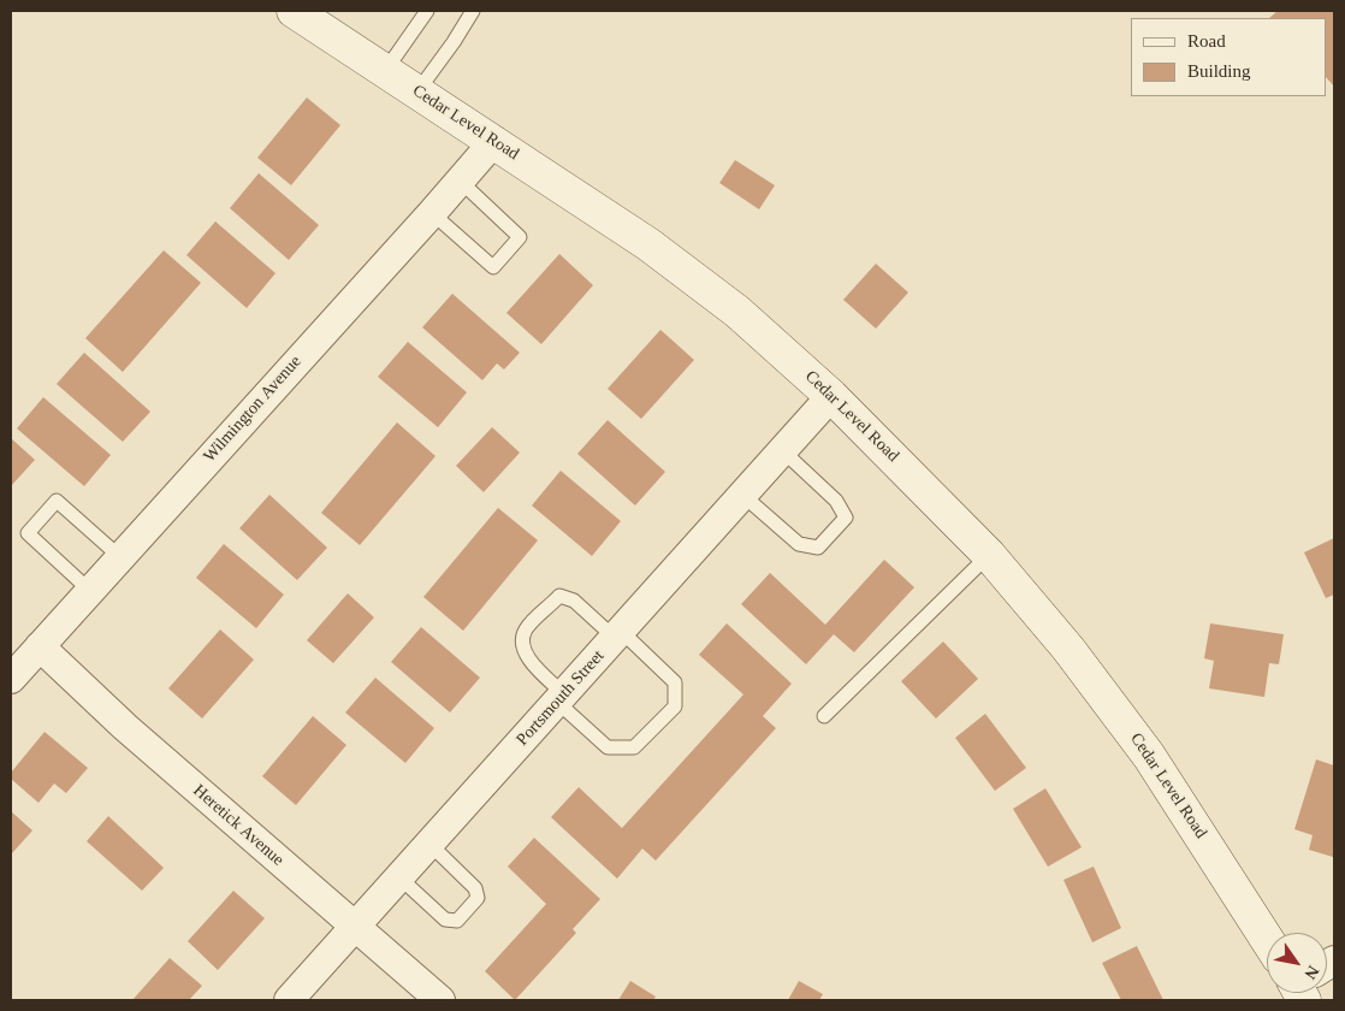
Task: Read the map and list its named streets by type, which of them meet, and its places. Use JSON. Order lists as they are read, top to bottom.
{
  "streets": {
    "main road": ["Cedar Level Road"],
    "street": ["Wilmington Avenue", "Portsmouth Street", "Heretick Avenue"]
  },
  "crossings": [
    ["Cedar Level Road", "Wilmington Avenue"],
    ["Cedar Level Road", "Portsmouth Street"],
    ["Wilmington Avenue", "Heretick Avenue"],
    ["Portsmouth Street", "Heretick Avenue"]
  ],
  "legend": ["Road", "Building"],
  "north": "bottom right"
}
